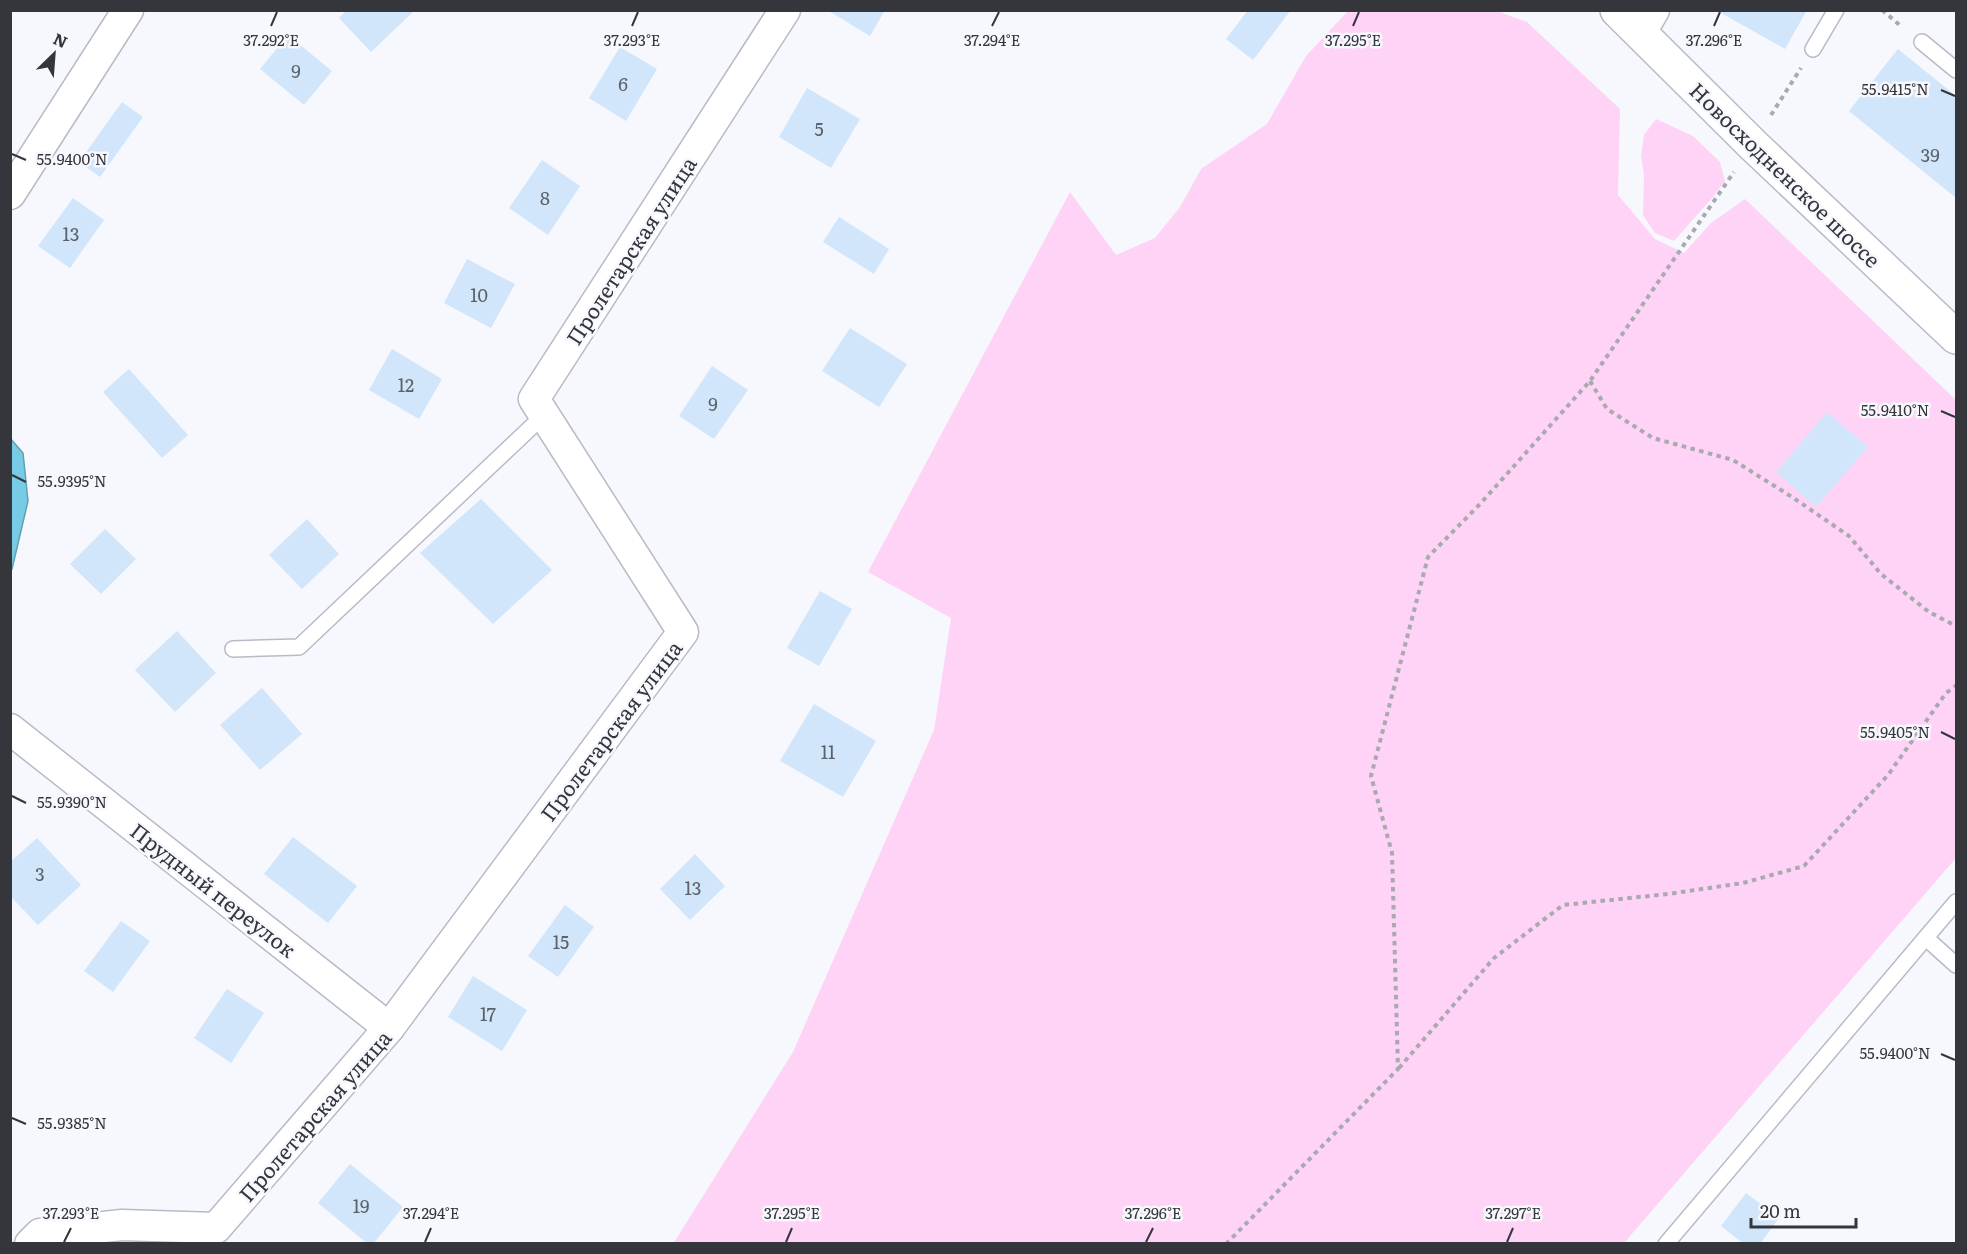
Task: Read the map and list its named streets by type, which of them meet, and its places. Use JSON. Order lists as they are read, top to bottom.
{
  "streets": {
    "street": ["Новосходненское шоссе", "Пролетарская улица", "Прудный переулок"]
  },
  "crossings": [
    ["Пролетарская улица", "Прудный переулок"]
  ],
  "house_numbers": [
    "9",
    "6",
    "5",
    "39",
    "8",
    "13",
    "10",
    "12",
    "9",
    "11",
    "3",
    "13",
    "15",
    "17",
    "19"
  ],
  "scale_bar": "20 m",
  "north": "top right",
  "coordinates": [
    "37.292°E",
    "37.293°E",
    "37.294°E",
    "37.295°E",
    "37.296°E",
    "55.9415°N",
    "55.9400°N",
    "55.9410°N",
    "55.9395°N",
    "55.9405°N",
    "55.9390°N",
    "55.9385°N",
    "37.297°E"
  ]
}
